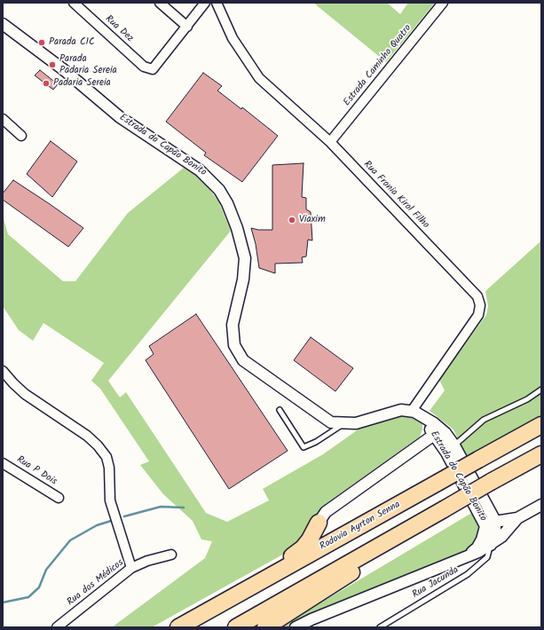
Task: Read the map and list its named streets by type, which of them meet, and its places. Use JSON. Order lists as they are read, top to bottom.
{
  "streets": {
    "highway": ["Rodovia Ayrton Senna"],
    "street": [
      "Rua Dez",
      "Estrada Caminho Quatro",
      "Estrada do Capão Bonito",
      "Rua Fronia Kirol Filho",
      "Rua P Dois",
      "Rua dos Médicos"
    ],
    "lane": ["Rua Jacunda"]
  },
  "crossings": [
    ["Estrada Caminho Quatro", "Rua Fronia Kirol Filho"],
    ["Estrada do Capão Bonito", "Rua Fronia Kirol Filho"]
  ],
  "places": [
    "Parada CIC",
    "Parada Padaria Sereia",
    "Padaria Sereia",
    "Viaxim"
  ]
}
